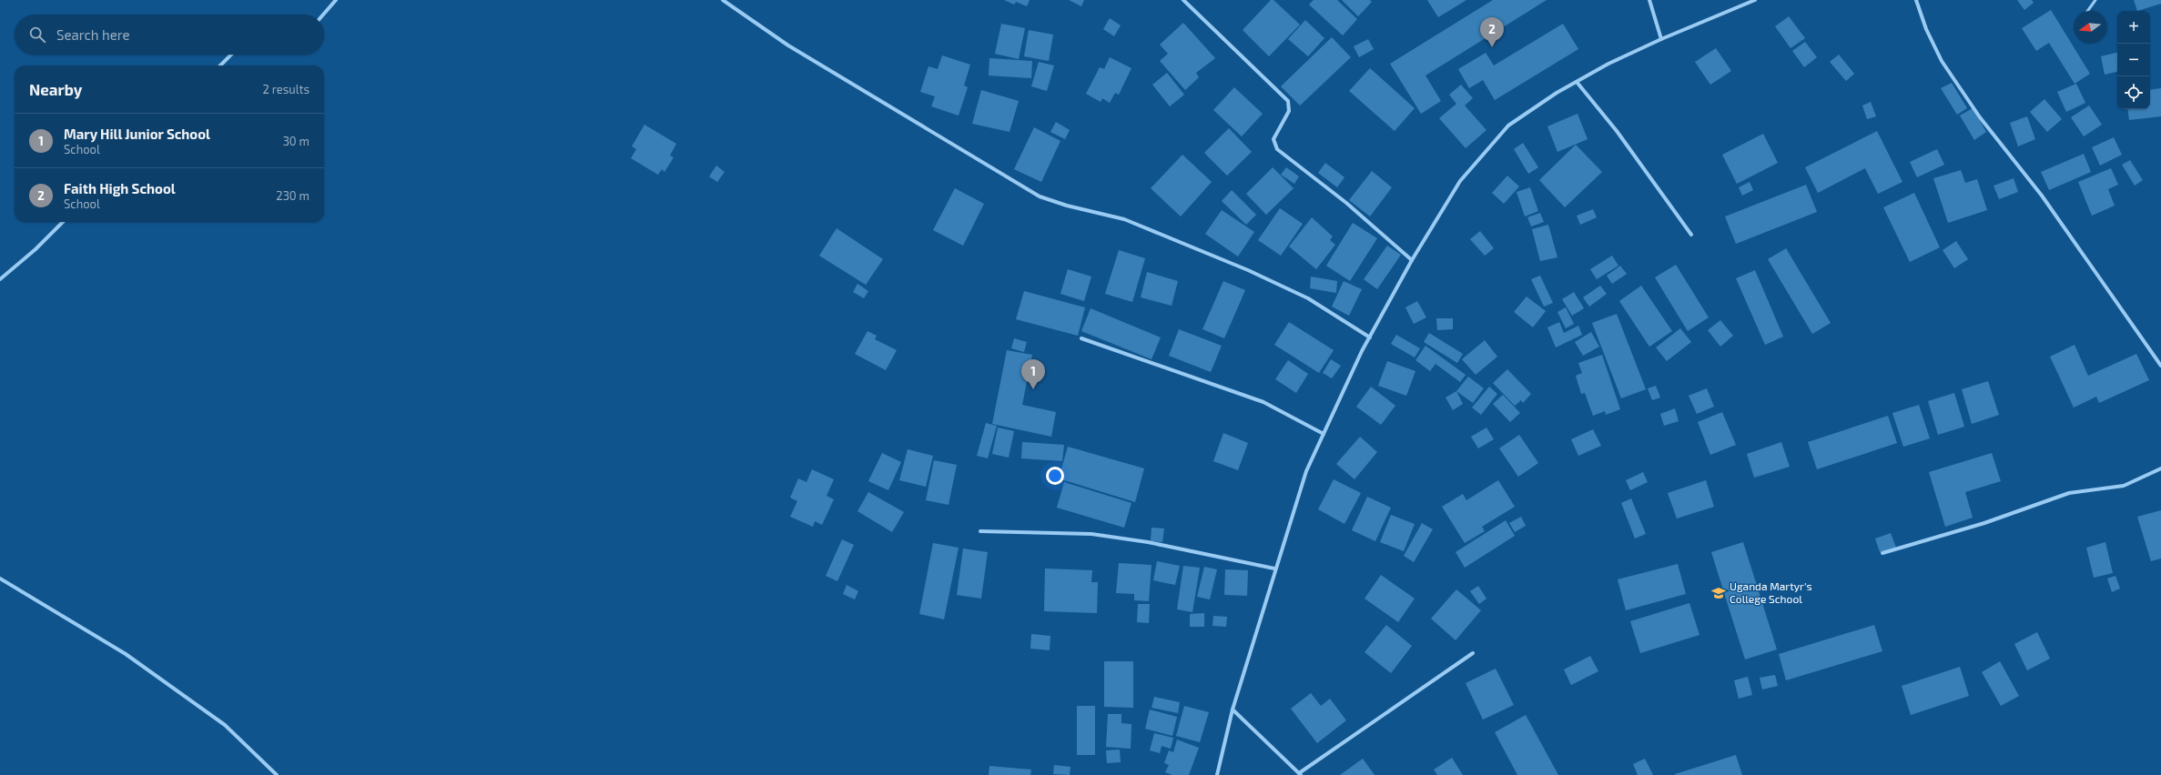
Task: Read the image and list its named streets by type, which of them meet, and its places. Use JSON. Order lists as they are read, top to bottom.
{
  "places": {
    "school or university": ["Uganda Martyr's College School"]
  },
  "north": "left",
  "page": {
    "map_buttons": ["+", "−"],
    "search": "Search here",
    "pins": ["2", "1"],
    "heading": ["Nearby", "2 results"],
    "list": [
      {
        "mark": "1",
        "name": "Mary Hill Junior School",
        "note": "School",
        "value": "30 m"
      },
      {
        "mark": "2",
        "name": "Faith High School",
        "note": "School",
        "value": "230 m"
      }
    ]
  }
}
